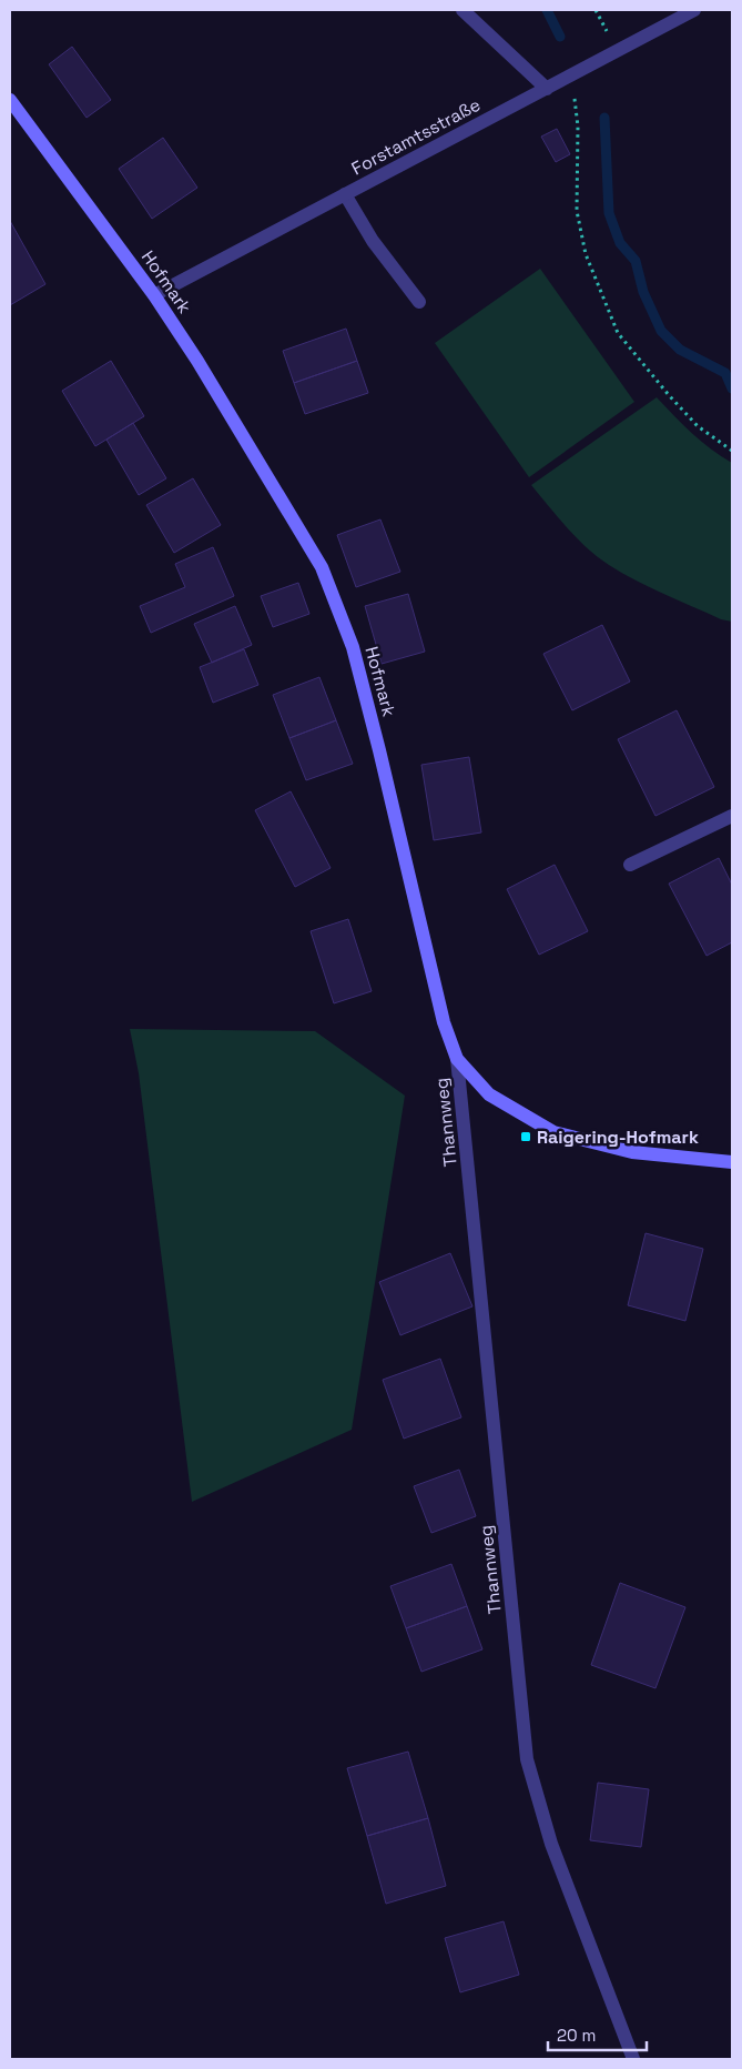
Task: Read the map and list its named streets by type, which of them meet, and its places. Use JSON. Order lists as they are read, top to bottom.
{
  "streets": {
    "street": ["Forstamtsstraße", "Hofmark", "Thannweg"]
  },
  "crossings": [
    ["Forstamtsstraße", "Hofmark"],
    ["Hofmark", "Thannweg"]
  ],
  "places": {
    "transit": ["Raigering-Hofmark"]
  },
  "scale_bar": "20 m"
}
